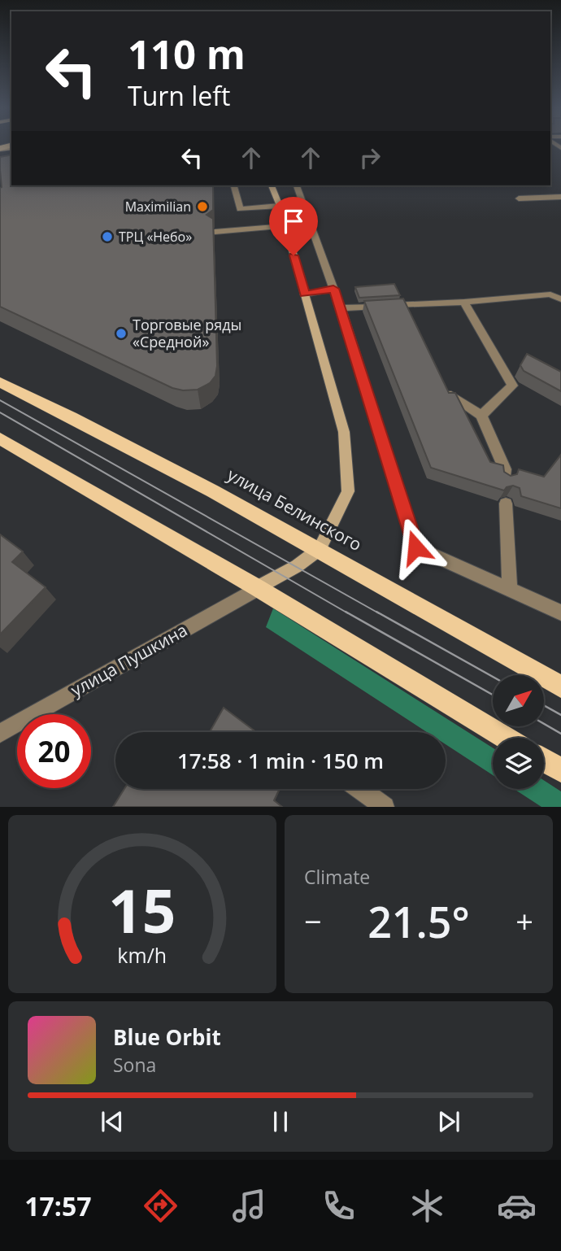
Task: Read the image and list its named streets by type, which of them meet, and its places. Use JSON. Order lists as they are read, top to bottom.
{
  "streets": {
    "main road": ["улица Белинского"],
    "street": ["улица Пушкина"]
  },
  "places": ["Maximilian", "ТРЦ «Небо»", "Торговые ряды «Средной»"],
  "north": "top right",
  "page": {
    "turn": ["110 m", "Turn left"],
    "limit": "20",
    "trip": "17:58 · 1 min · 150 m",
    "tile": "Climate",
    "heat": ["−", "21.5°", "+"],
    "song": ["Blue Orbit", "Sona"],
    "tabs": "17:57",
    "gauge": ["15", "km/h"]
  }
}
